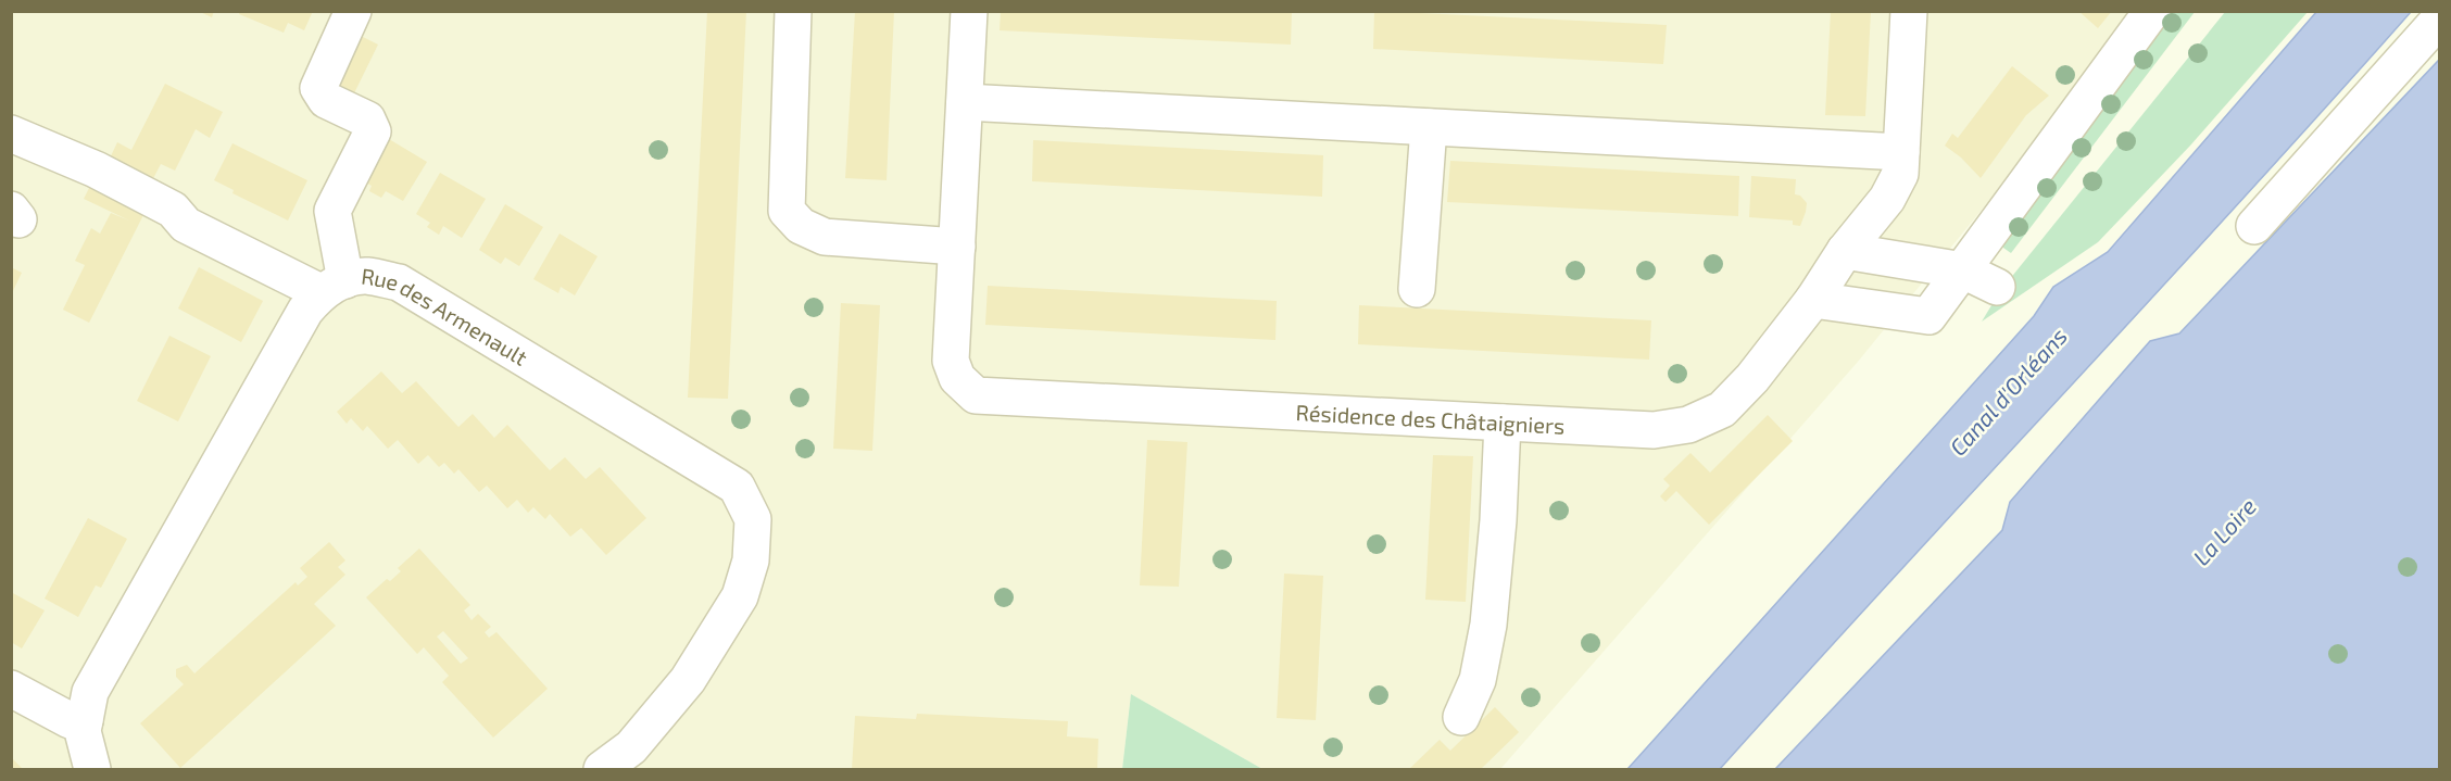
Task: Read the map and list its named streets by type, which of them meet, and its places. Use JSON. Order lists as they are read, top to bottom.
{
  "streets": {
    "street": ["Rue des Armenault", "Résidence des Châtaigniers"]
  },
  "water": ["Canal d'Orléans", "La Loire"]
}
